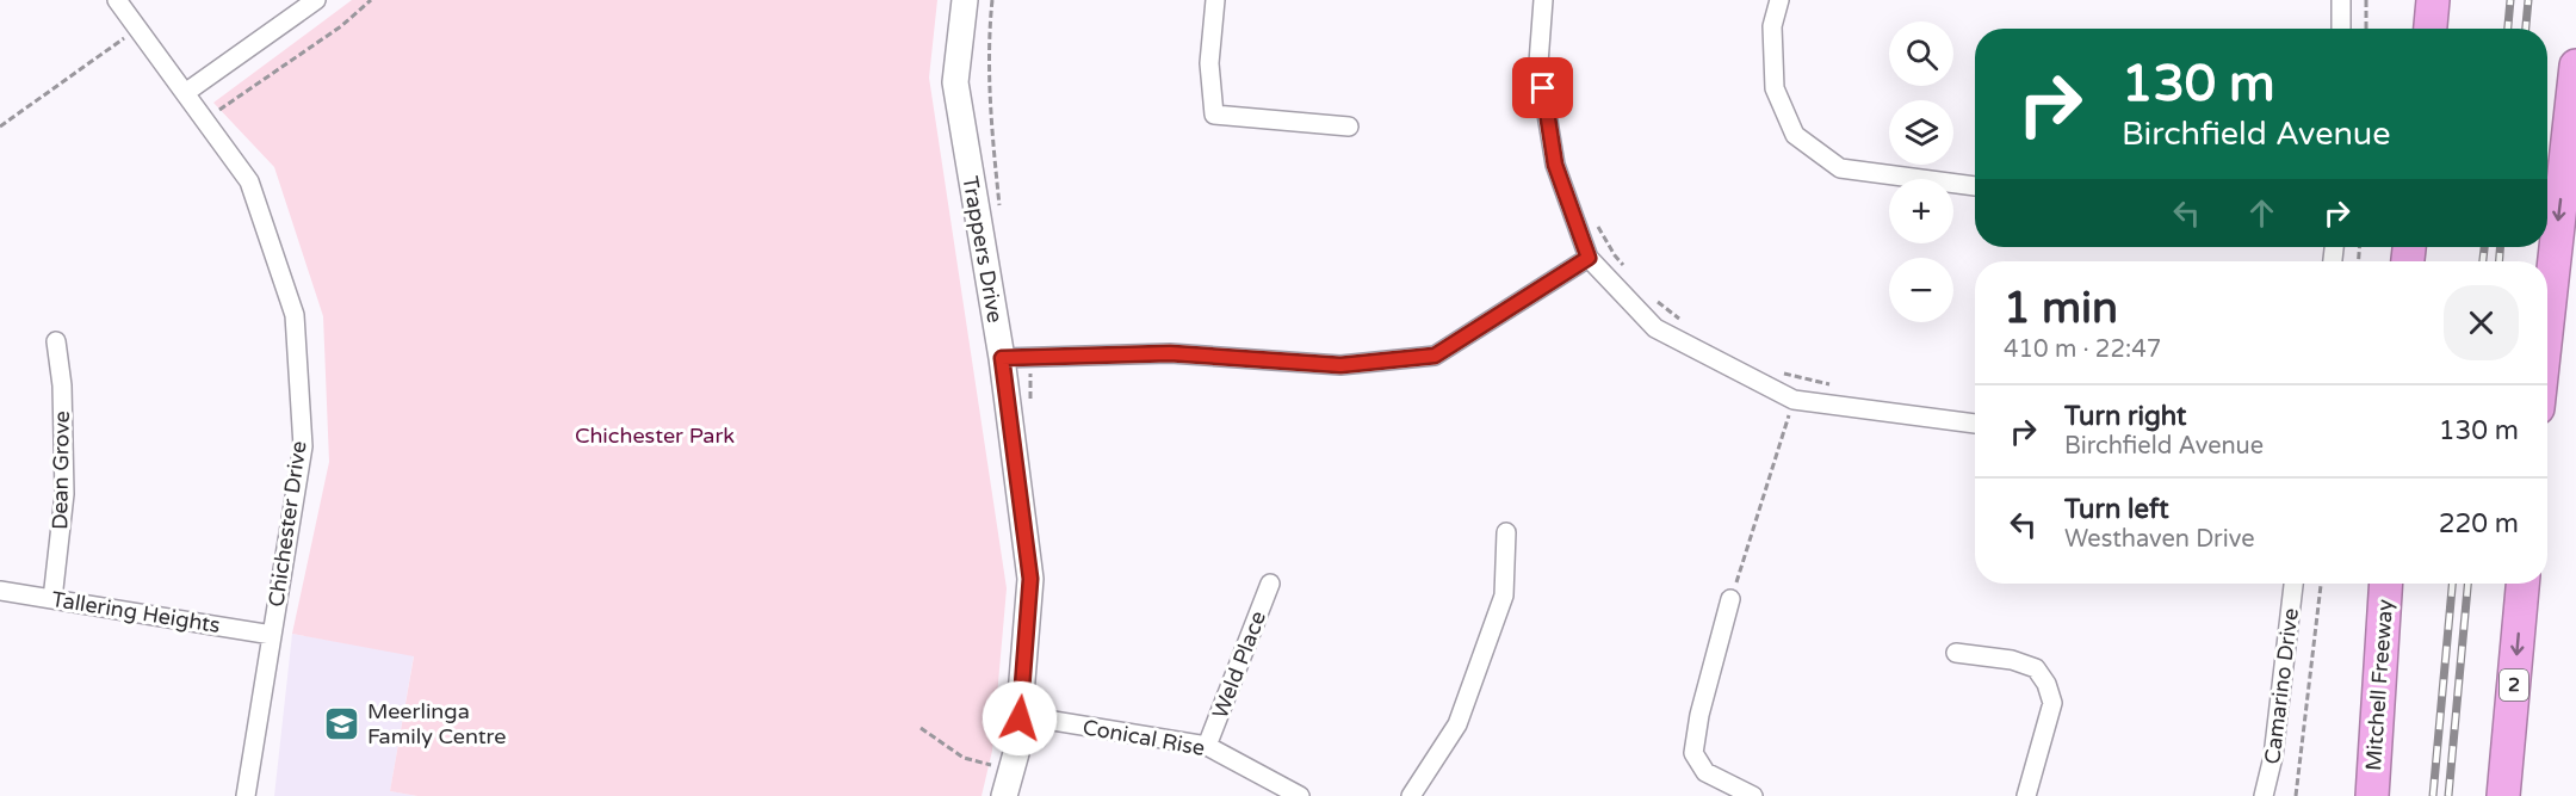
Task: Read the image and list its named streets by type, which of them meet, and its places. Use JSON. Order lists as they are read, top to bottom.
{
  "streets": {
    "highway": ["Mitchell Freeway", "2"],
    "main road": ["Trappers Drive"],
    "street": [
      "Dean Grove",
      "Chichester Drive",
      "Tallering Heights",
      "Weld Place",
      "Camarino Drive",
      "Conical Rise"
    ]
  },
  "crossings": [
    ["Trappers Drive", "Conical Rise"],
    ["Dean Grove", "Tallering Heights"],
    ["Chichester Drive", "Tallering Heights"],
    ["Weld Place", "Conical Rise"]
  ],
  "parks": ["Chichester Park"],
  "places": {
    "school or university": ["Meerlinga Family Centre"]
  },
  "page": {
    "map_buttons": ["+", "−"],
    "turn": ["130 m", "Birchfield Avenue"],
    "heading": ["1 min", "410 m · 22:47"],
    "list": [
      {
        "name": "Turn right",
        "note": "Birchfield Avenue",
        "value": "130 m"
      },
      {
        "name": "Turn left",
        "note": "Westhaven Drive",
        "value": "220 m"
      }
    ]
  }
}
